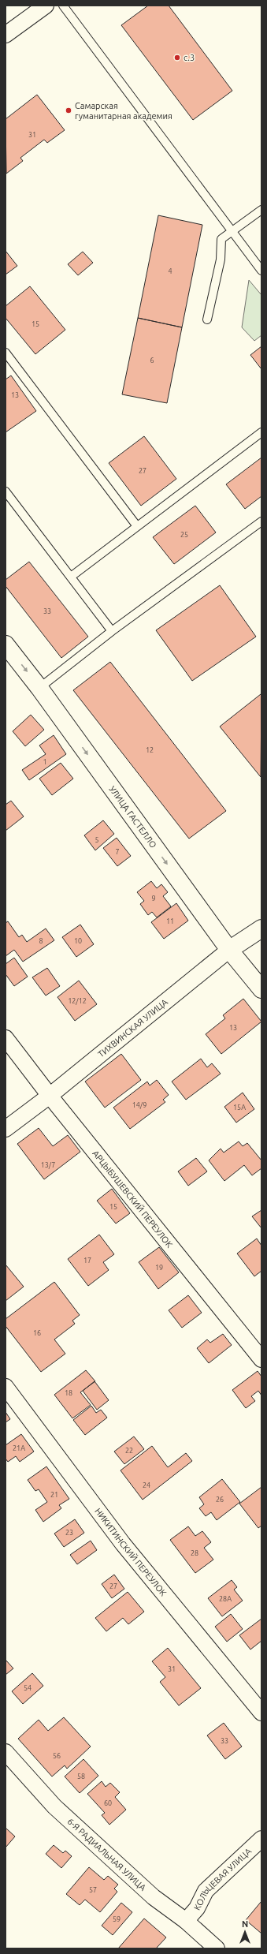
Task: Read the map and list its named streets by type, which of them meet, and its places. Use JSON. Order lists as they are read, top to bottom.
{
  "streets": {
    "street": [
      "УЛИЦА ГАСТЕЛЛО",
      "ТИХВИНСКАЯ УЛИЦА",
      "АРЦЫБУШЕВСКИЙ ПЕРЕУЛОК",
      "НИКИТИНСКИЙ ПЕРЕУЛОК",
      "6-Я РАДИАЛЬНАЯ УЛИЦА",
      "КОЛЬЦЕВАЯ УЛИЦА"
    ]
  },
  "crossings": [
    ["УЛИЦА ГАСТЕЛЛО", "ТИХВИНСКАЯ УЛИЦА"],
    ["ТИХВИНСКАЯ УЛИЦА", "АРЦЫБУШЕВСКИЙ ПЕРЕУЛОК"],
    ["6-Я РАДИАЛЬНАЯ УЛИЦА", "КОЛЬЦЕВАЯ УЛИЦА"]
  ],
  "one_way": ["УЛИЦА ГАСТЕЛЛО"],
  "places": ["с.3", "Самарская гуманитарная академия"],
  "house_numbers": [
    "31",
    "4",
    "15",
    "6",
    "13",
    "27",
    "25",
    "33",
    "12",
    "1",
    "5",
    "7",
    "9",
    "11",
    "8",
    "10",
    "12/12",
    "13",
    "14/9",
    "15А",
    "13/7",
    "15",
    "17",
    "19",
    "16",
    "18",
    "21А",
    "22",
    "24",
    "21",
    "26",
    "23",
    "28",
    "27",
    "28А",
    "31",
    "54",
    "33",
    "56",
    "58",
    "60",
    "57",
    "59"
  ],
  "north": "top"
}
